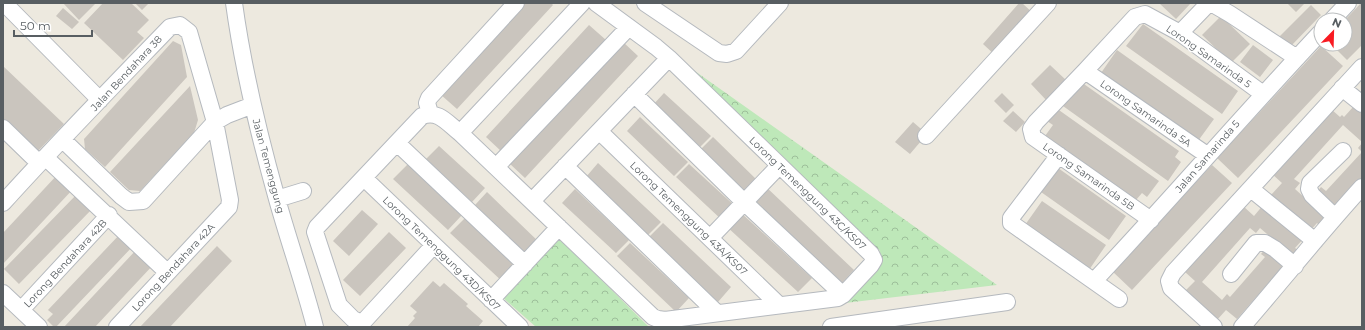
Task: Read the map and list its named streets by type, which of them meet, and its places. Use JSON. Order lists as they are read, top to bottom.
{
  "streets": {
    "street": [
      "Lorong Samarinda 5",
      "Jalan Bendahara 38",
      "Lorong Samarinda 5A",
      "Jalan Samarinda 5",
      "Jalan Temenggung",
      "Lorong Samarinda 5B",
      "Lorong Temenggung 43C/KS07",
      "Lorong Temenggung 43A/KS07",
      "Lorong Temenggung 43D/KS07",
      "Lorong Bendahara 42B",
      "Lorong Bendahara 42A"
    ]
  },
  "crossings": [
    ["Lorong Samarinda 5", "Lorong Samarinda 5A"],
    ["Lorong Samarinda 5", "Jalan Samarinda 5"],
    ["Lorong Samarinda 5", "Lorong Samarinda 5B"],
    ["Jalan Bendahara 38", "Lorong Bendahara 42A"],
    ["Lorong Samarinda 5A", "Jalan Samarinda 5"],
    ["Lorong Samarinda 5A", "Lorong Samarinda 5B"],
    ["Jalan Samarinda 5", "Lorong Samarinda 5B"]
  ],
  "scale_bar": "50 m",
  "north": "top right"
}
